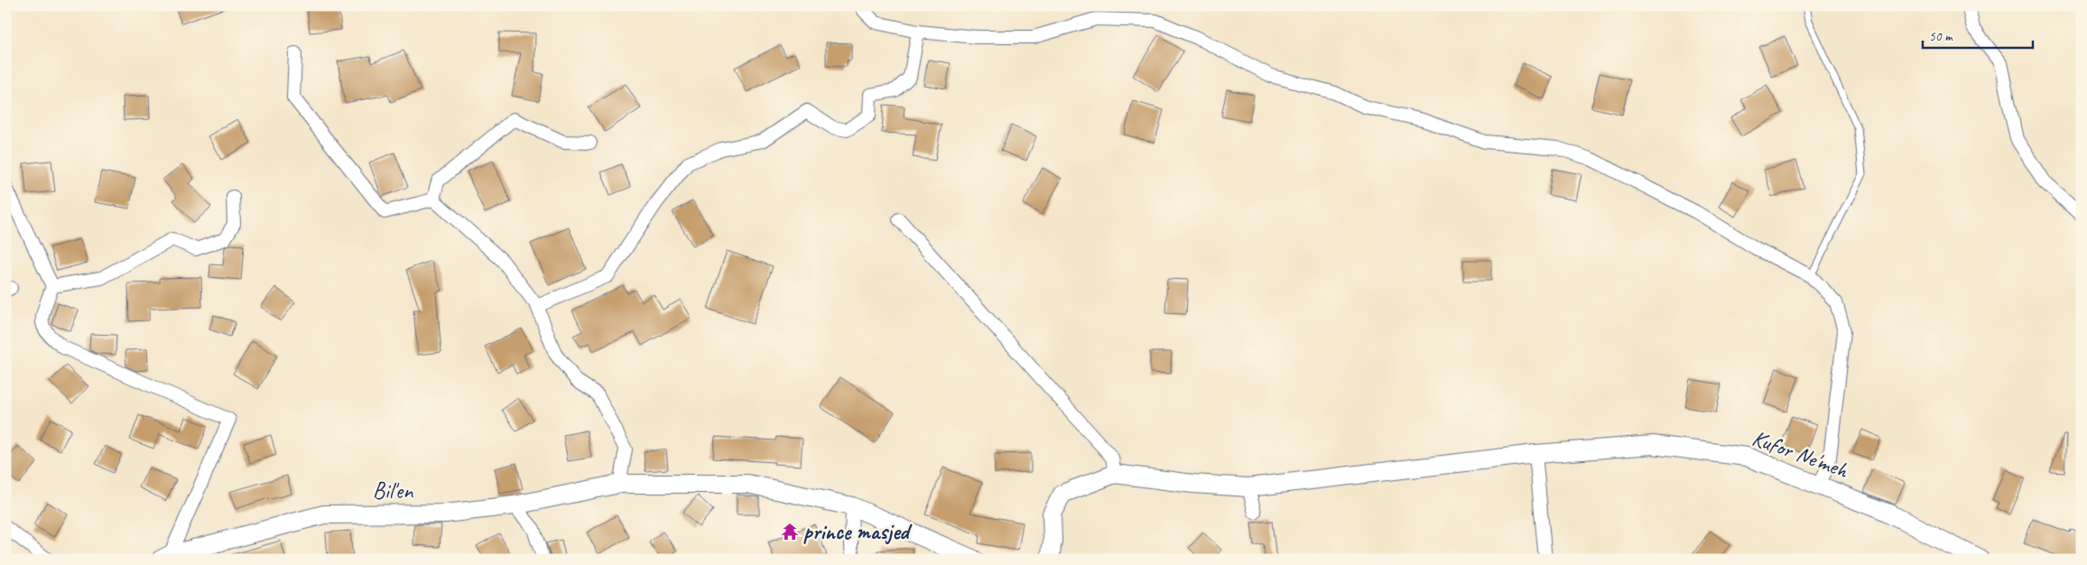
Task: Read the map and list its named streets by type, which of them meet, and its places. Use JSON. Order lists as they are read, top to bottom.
{
  "streets": {
    "street": ["Kufor Ne'meh", "Bil'en"]
  },
  "places": {
    "temple": ["prince masjed"]
  },
  "scale_bar": "50 m"
}
